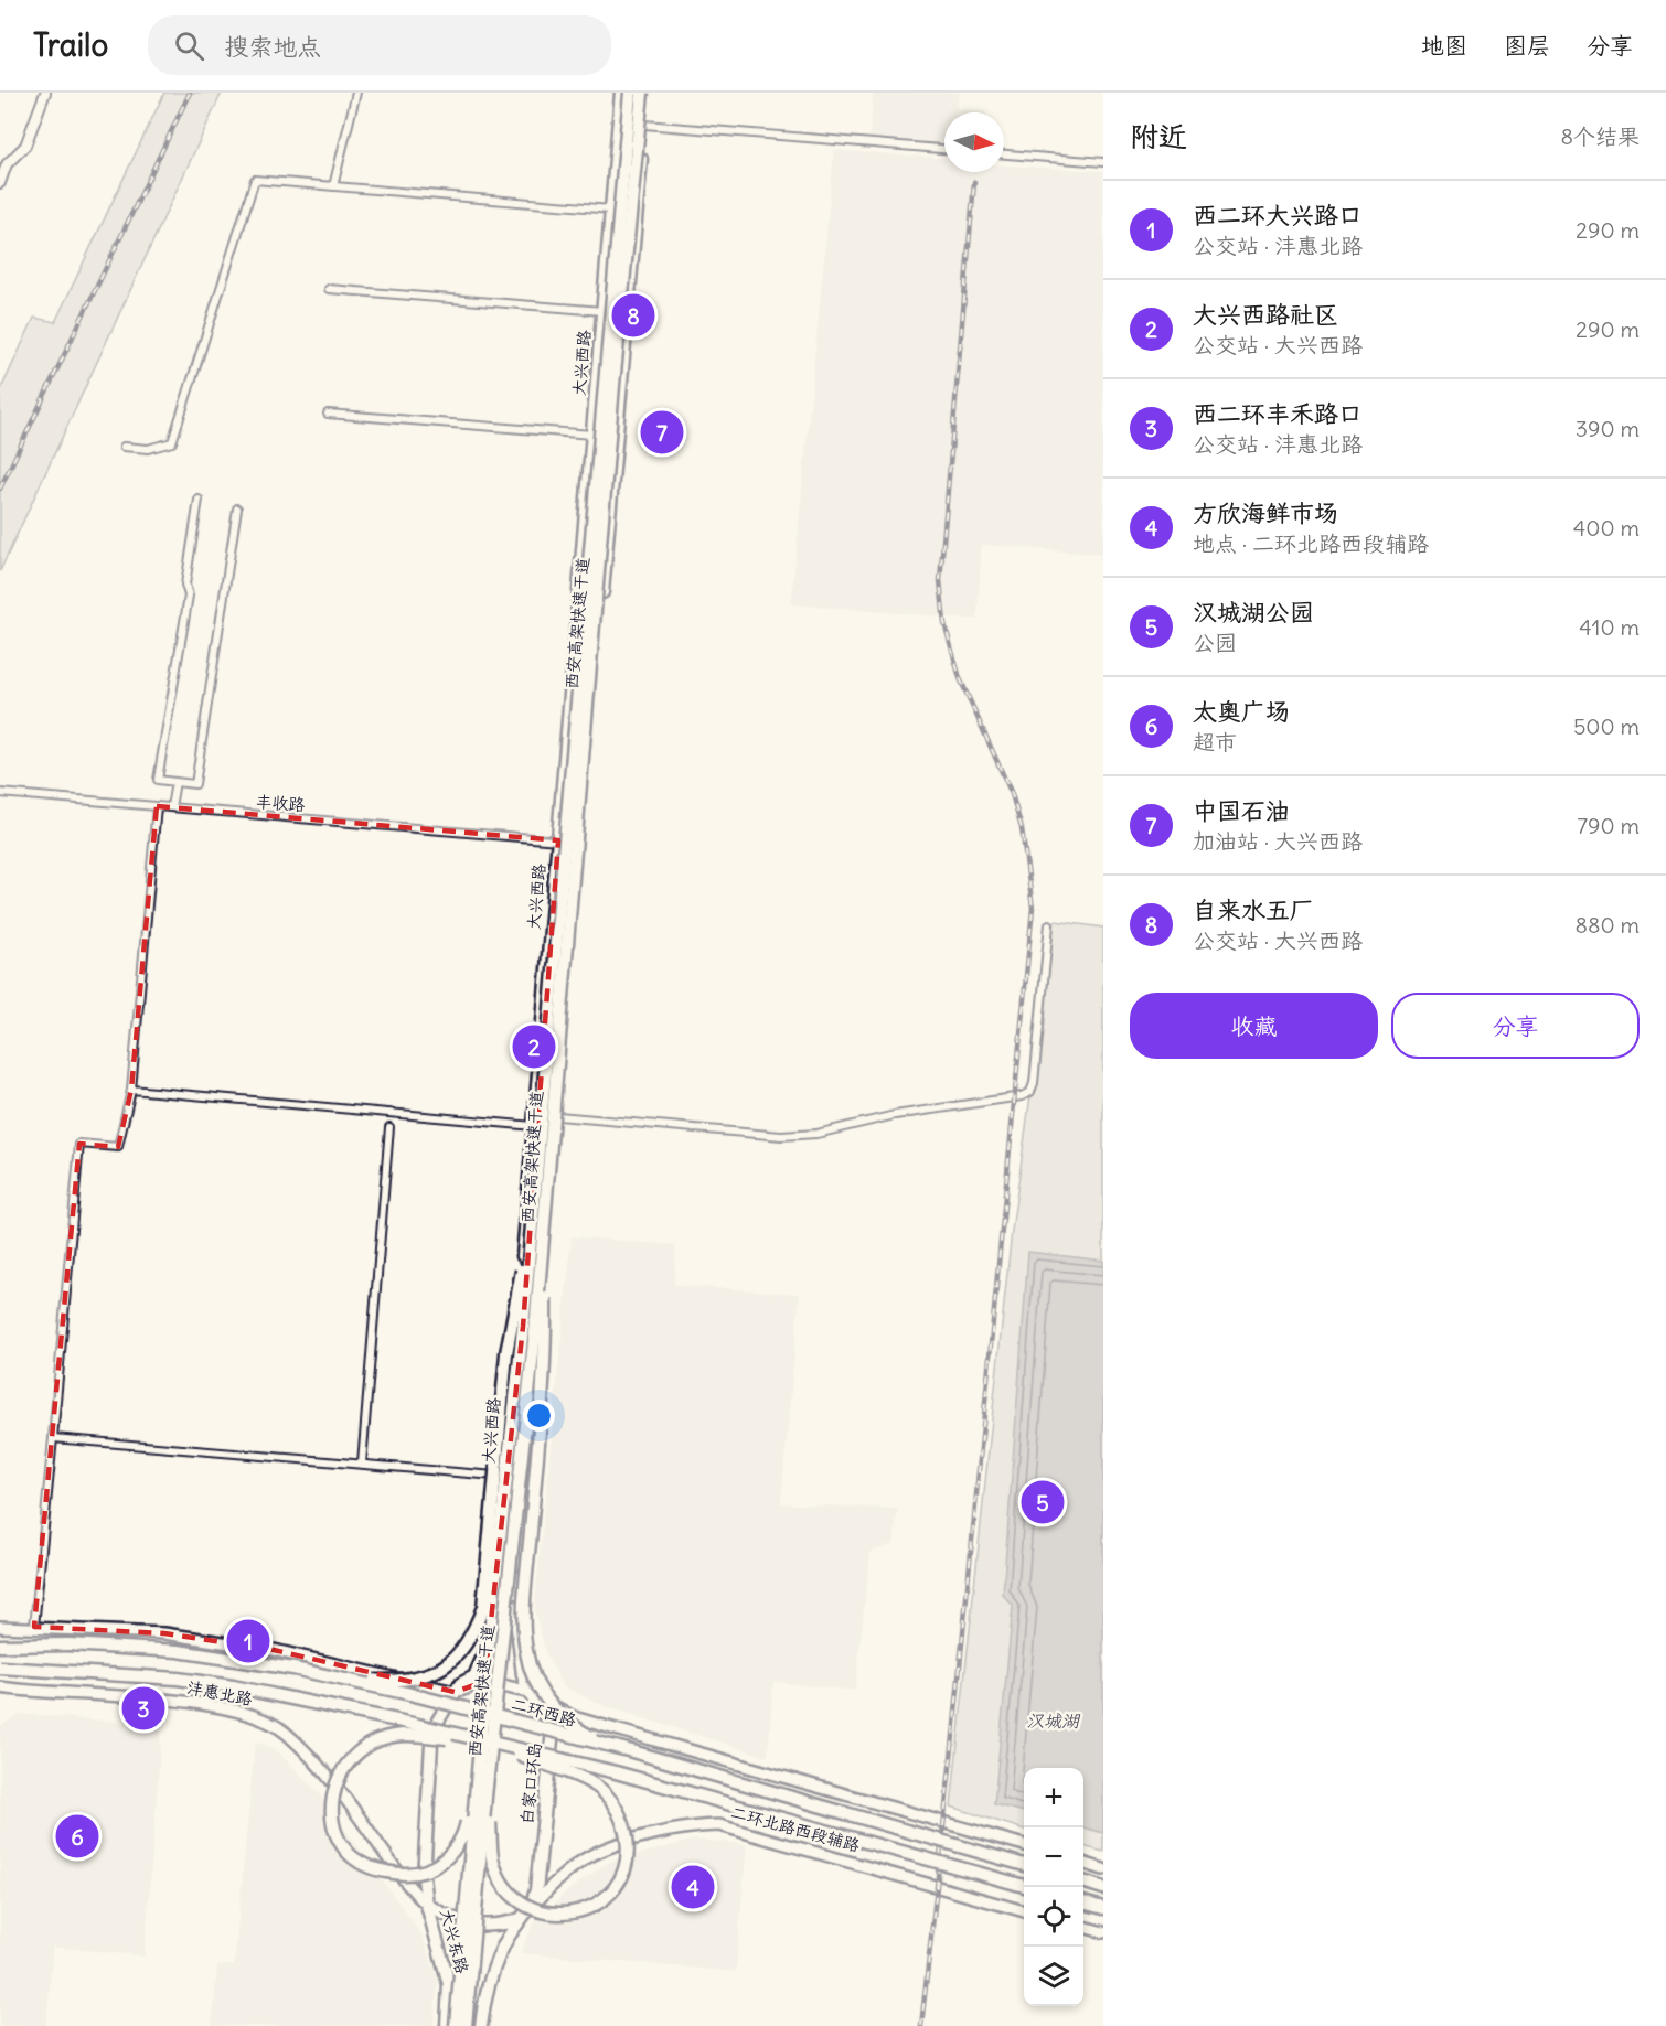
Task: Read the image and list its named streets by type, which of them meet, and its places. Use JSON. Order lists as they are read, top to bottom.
{
  "streets": {
    "main road": [
      "大兴西路",
      "西安高架快速干道",
      "沣惠北路",
      "二环西路",
      "白家口环岛",
      "二环北路西段辅路",
      "大兴东路"
    ],
    "street": ["丰收路"]
  },
  "crossings": [
    ["大兴西路", "丰收路"],
    ["沣惠北路", "大兴东路"],
    ["白家口环岛", "二环北路西段辅路"]
  ],
  "water": ["汉城湖"],
  "north": "right",
  "page": {
    "header": "Trailo",
    "search": "搜索地点",
    "nav": ["地图", "图层", "分享"],
    "heading": ["附近", "8个结果"],
    "list": [
      {
        "mark": "1",
        "name": "西二环大兴路口",
        "note": "公交站 · 沣惠北路",
        "value": "290 m"
      },
      {
        "mark": "2",
        "name": "大兴西路社区",
        "note": "公交站 · 大兴西路",
        "value": "290 m"
      },
      {
        "mark": "3",
        "name": "西二环丰禾路口",
        "note": "公交站 · 沣惠北路",
        "value": "390 m"
      },
      {
        "mark": "4",
        "name": "方欣海鲜市场",
        "note": "地点 · 二环北路西段辅路",
        "value": "400 m"
      },
      {
        "mark": "5",
        "name": "汉城湖公园",
        "note": "公园",
        "value": "410 m"
      },
      {
        "mark": "6",
        "name": "太奥广场",
        "note": "超市",
        "value": "500 m"
      },
      {
        "mark": "7",
        "name": "中国石油",
        "note": "加油站 · 大兴西路",
        "value": "790 m"
      },
      {
        "mark": "8",
        "name": "自来水五厂",
        "note": "公交站 · 大兴西路",
        "value": "880 m"
      }
    ],
    "pins": [
      "8",
      "7",
      "2",
      "5",
      "1",
      "3",
      "6",
      "4"
    ],
    "buttons": ["收藏", "分享"],
    "map_buttons": ["+", "−"]
  }
}
